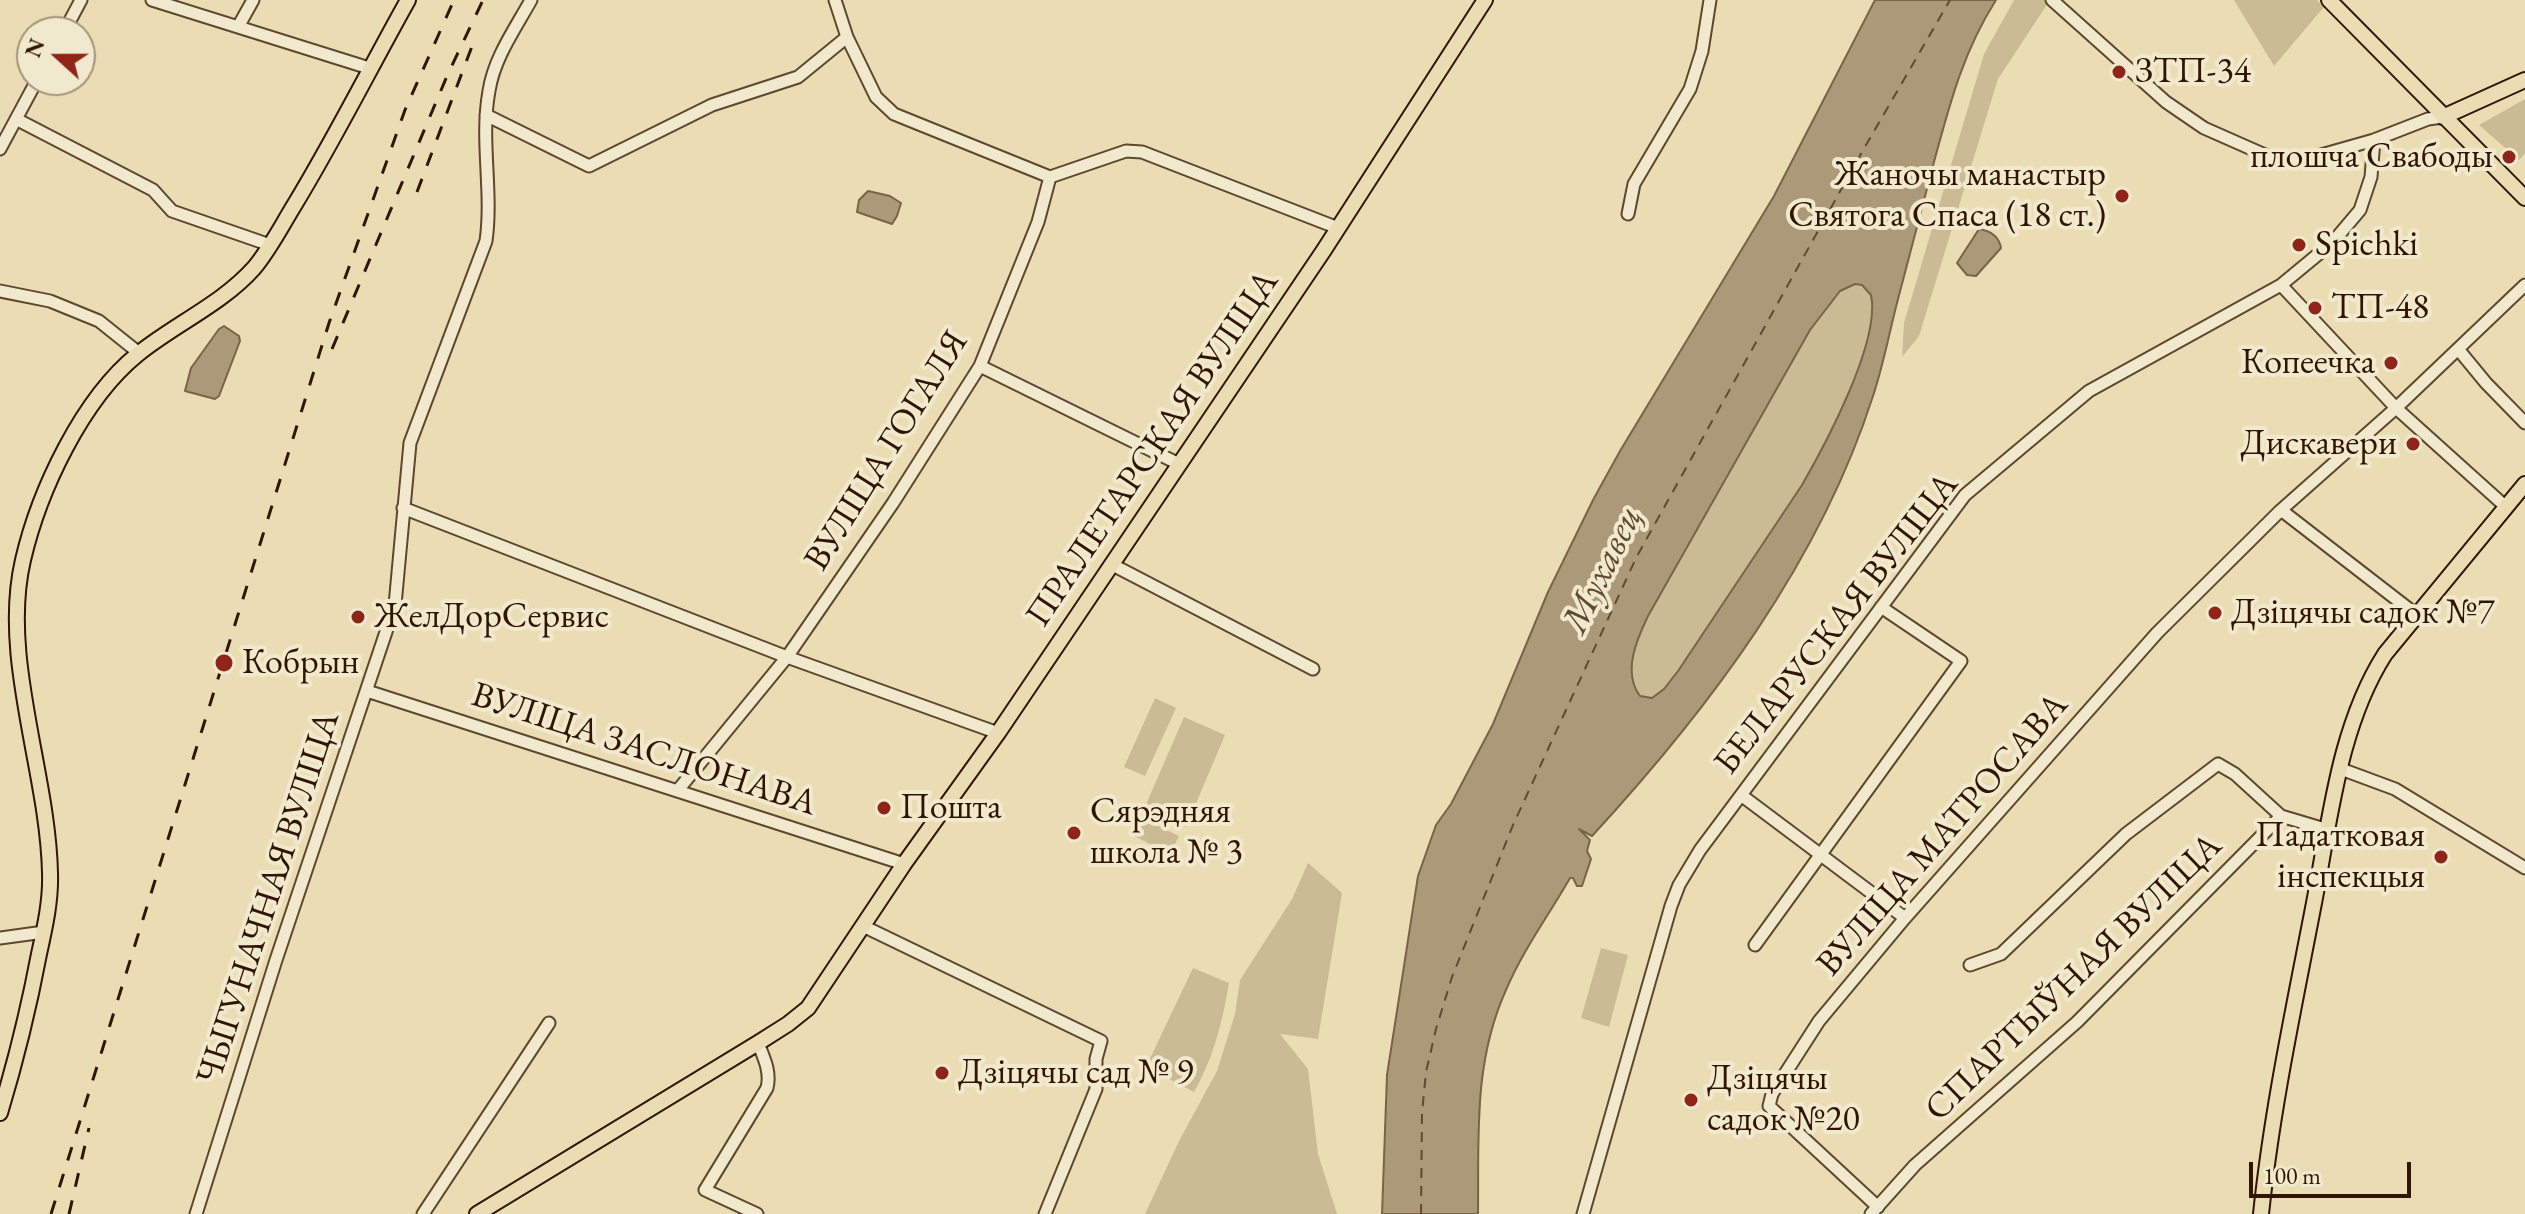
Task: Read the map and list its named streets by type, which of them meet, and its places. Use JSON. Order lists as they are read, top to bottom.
{
  "streets": {
    "main road": ["ПРАЛЕТАРСКАЯ ВУЛІЦА"],
    "street": [
      "ВУЛІЦА ГОГАЛЯ",
      "БЕЛАРУСКАЯ ВУЛІЦА",
      "ВУЛІЦА ЗАСЛОНАВА",
      "ВУЛІЦА МАТРОСАВА",
      "ЧЫГУНАЧНАЯ ВУЛІЦА",
      "СПАРТЫЎНАЯ ВУЛІЦА"
    ]
  },
  "crossings": [
    ["ПРАЛЕТАРСКАЯ ВУЛІЦА", "ВУЛІЦА ЗАСЛОНАВА"],
    ["ВУЛІЦА ГОГАЛЯ", "ВУЛІЦА ЗАСЛОНАВА"],
    ["ВУЛІЦА ЗАСЛОНАВА", "ЧЫГУНАЧНАЯ ВУЛІЦА"],
    ["ВУЛІЦА МАТРОСАВА", "СПАРТЫЎНАЯ ВУЛІЦА"]
  ],
  "water": ["Мухавец"],
  "places": [
    "ЗТП-34",
    "плошча Свабоды",
    "Жаночы манастыр Святога Спаса (18 ст.)",
    "Spichki",
    "ТП-48",
    "Копеечка",
    "Дискавери",
    "Дзіцячы садок №7",
    "ЖелДорСервис",
    "Кобрын",
    "Пошта",
    "Сярэдняя школа № 3",
    "Падатковая інспекцыя",
    "Дзіцячы сад № 9",
    "Дзіцячы садок №20"
  ],
  "scale_bar": "100 m",
  "north": "left"
}
